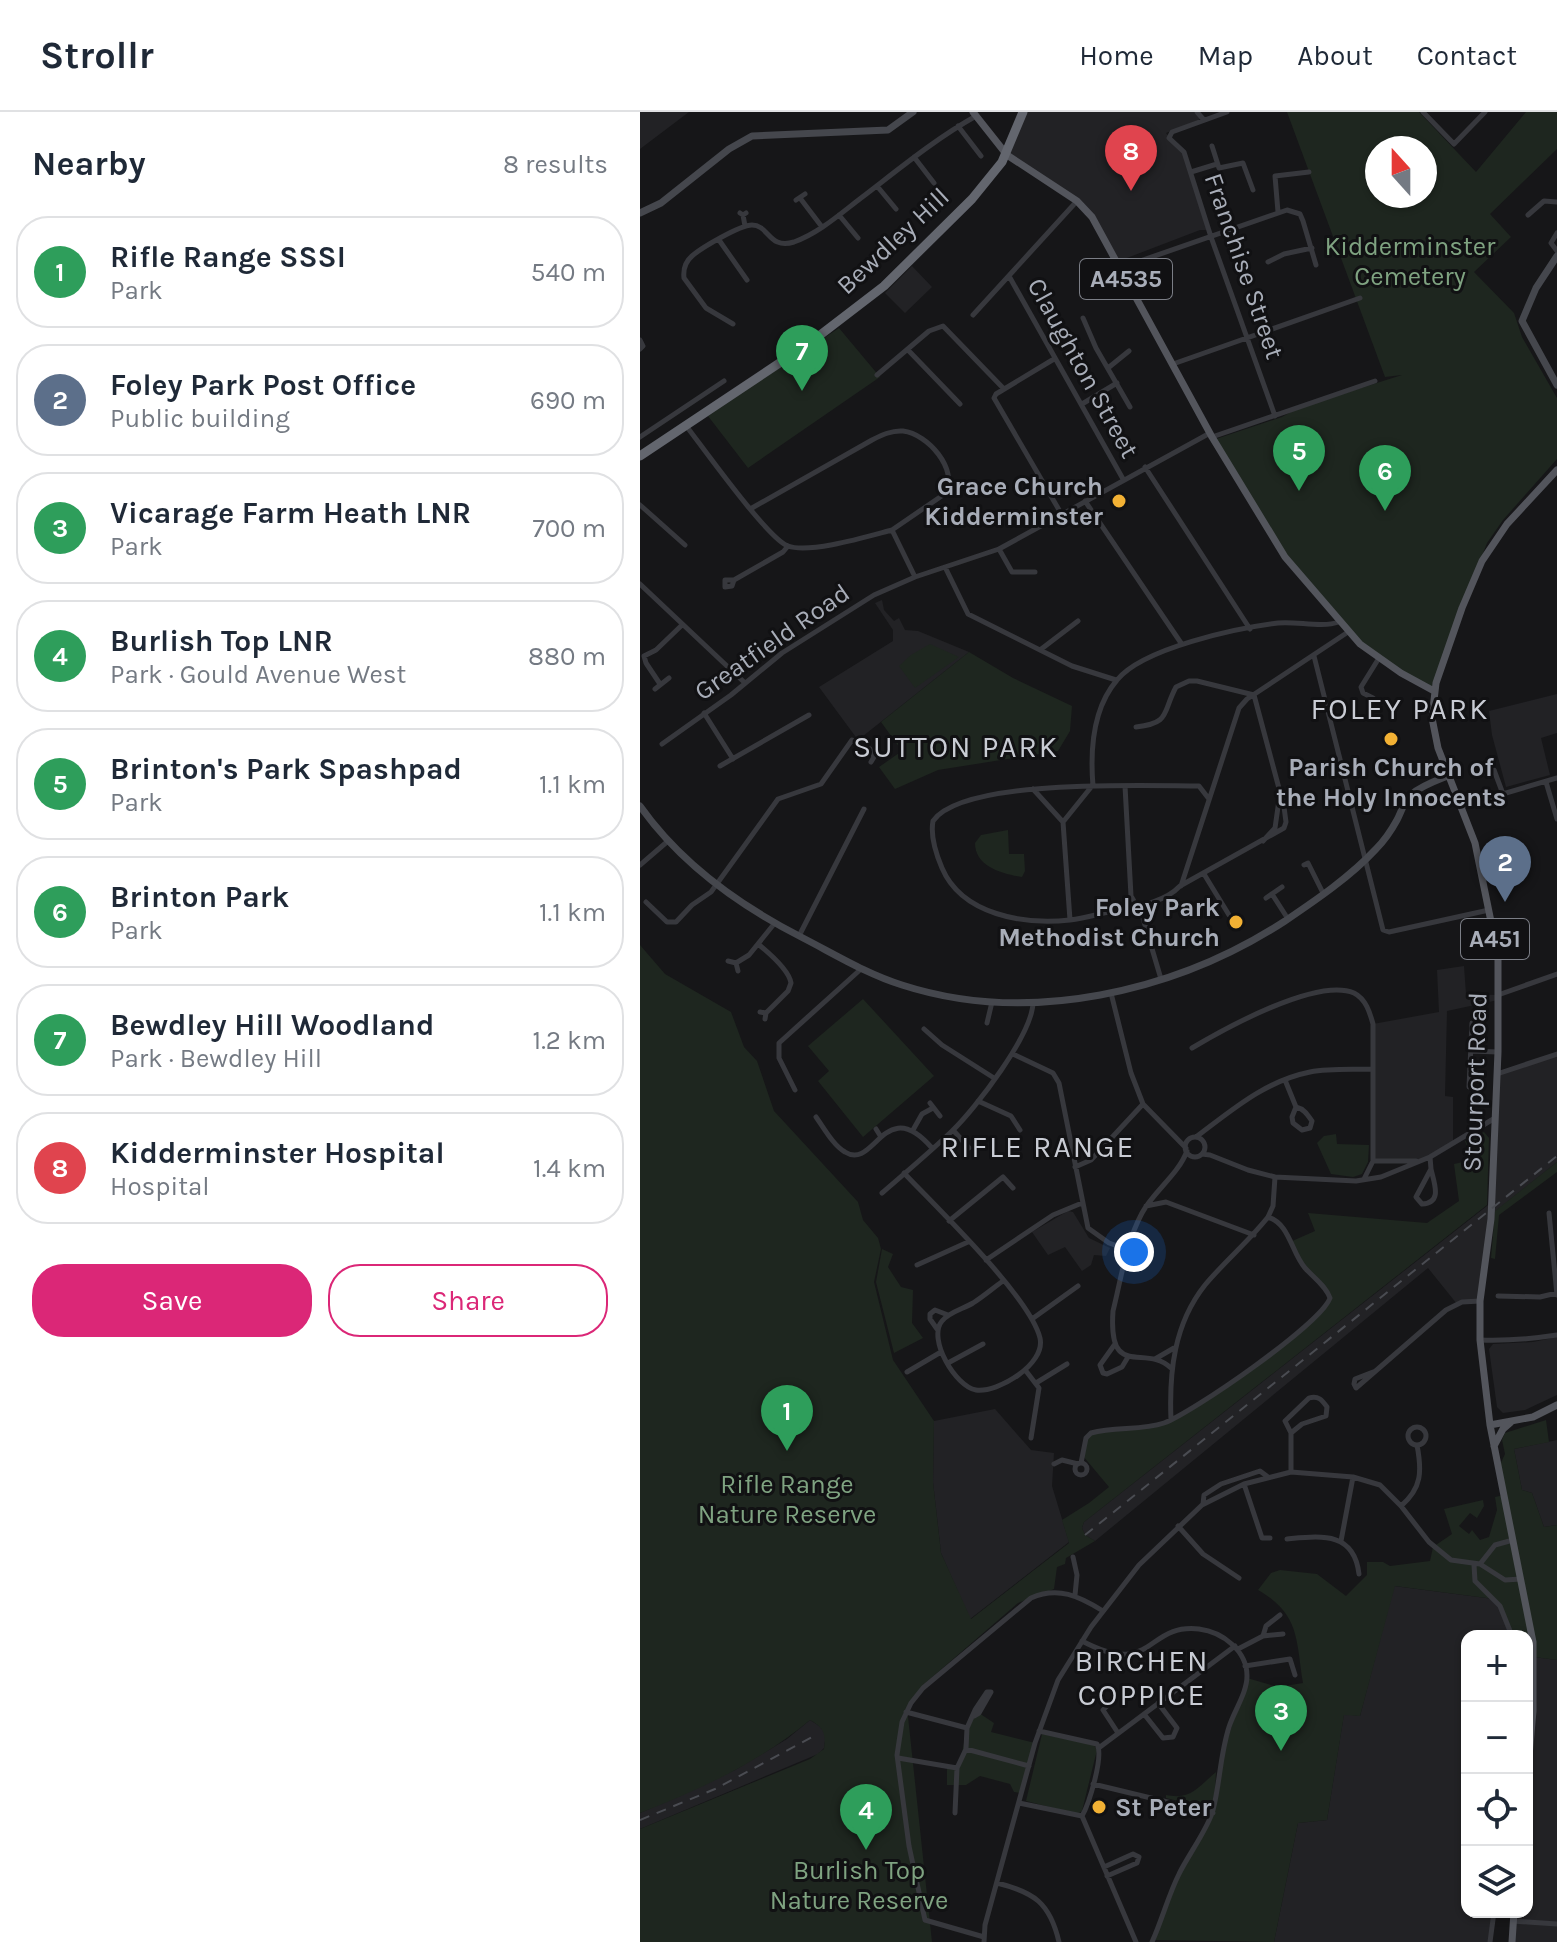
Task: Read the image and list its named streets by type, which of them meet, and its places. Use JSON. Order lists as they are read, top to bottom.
{
  "streets": {
    "highway": ["Bewdley Hill"],
    "main road": ["A4535", "A451", "Stourport Road"],
    "street": ["Franchise Street", "Claughton Street", "Greatfield Road"]
  },
  "crossings": [
    ["Bewdley Hill", "A4535"],
    ["Franchise Street", "Greatfield Road"],
    ["A4535", "Greatfield Road"],
    ["A4535", "A451"],
    ["A4535", "Stourport Road"],
    ["Claughton Street", "Greatfield Road"],
    ["A451", "Stourport Road"]
  ],
  "districts": [
    "FOLEY PARK",
    "SUTTON PARK",
    "RIFLE RANGE",
    "BIRCHEN COPPICE"
  ],
  "parks": ["Kidderminster Cemetery", "Rifle Range Nature Reserve", "Burlish Top Nature Reserve"],
  "places": [
    "Grace Church Kidderminster",
    "Parish Church of the Holy Innocents",
    "Foley Park Methodist Church",
    "St Peter"
  ],
  "north": "top",
  "page": {
    "header": "Strollr",
    "nav": [
      "Home",
      "Map",
      "About",
      "Contact"
    ],
    "heading": ["Nearby", "8 results"],
    "pins": [
      "8",
      "7",
      "5",
      "6",
      "2",
      "1",
      "3",
      "4"
    ],
    "list": [
      {
        "mark": "1",
        "name": "Rifle Range SSSI",
        "note": "Park",
        "value": "540 m"
      },
      {
        "mark": "2",
        "name": "Foley Park Post Office",
        "note": "Public building",
        "value": "690 m"
      },
      {
        "mark": "3",
        "name": "Vicarage Farm Heath LNR",
        "note": "Park",
        "value": "700 m"
      },
      {
        "mark": "4",
        "name": "Burlish Top LNR",
        "note": "Park · Gould Avenue West",
        "value": "880 m"
      },
      {
        "mark": "5",
        "name": "Brinton's Park Spashpad",
        "note": "Park",
        "value": "1.1 km"
      },
      {
        "mark": "6",
        "name": "Brinton Park",
        "note": "Park",
        "value": "1.1 km"
      },
      {
        "mark": "7",
        "name": "Bewdley Hill Woodland",
        "note": "Park · Bewdley Hill",
        "value": "1.2 km"
      },
      {
        "mark": "8",
        "name": "Kidderminster Hospital",
        "note": "Hospital",
        "value": "1.4 km"
      }
    ],
    "buttons": ["Save", "Share"],
    "map_buttons": ["+", "−"]
  }
}
